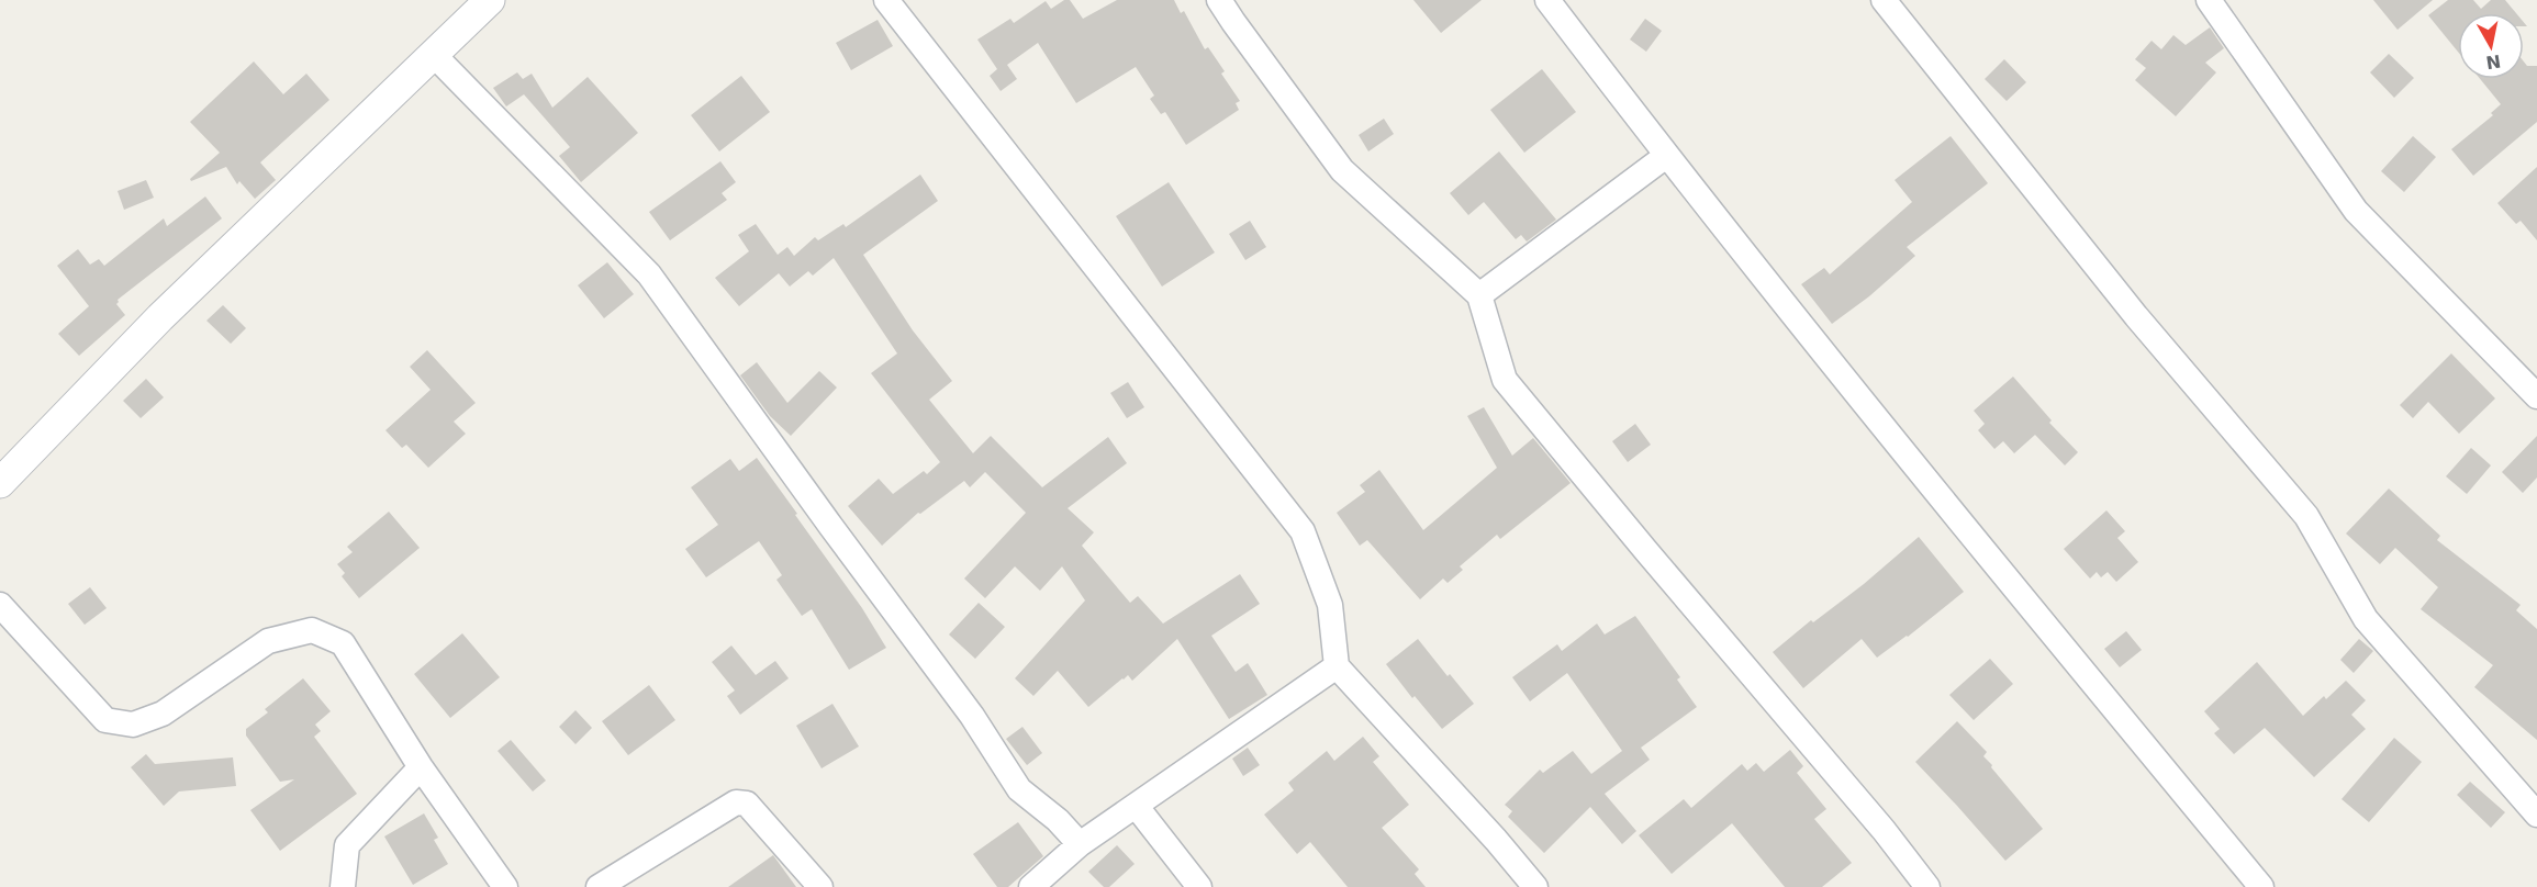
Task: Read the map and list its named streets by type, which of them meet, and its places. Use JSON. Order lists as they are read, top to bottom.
{
  "north": "bottom"
}
